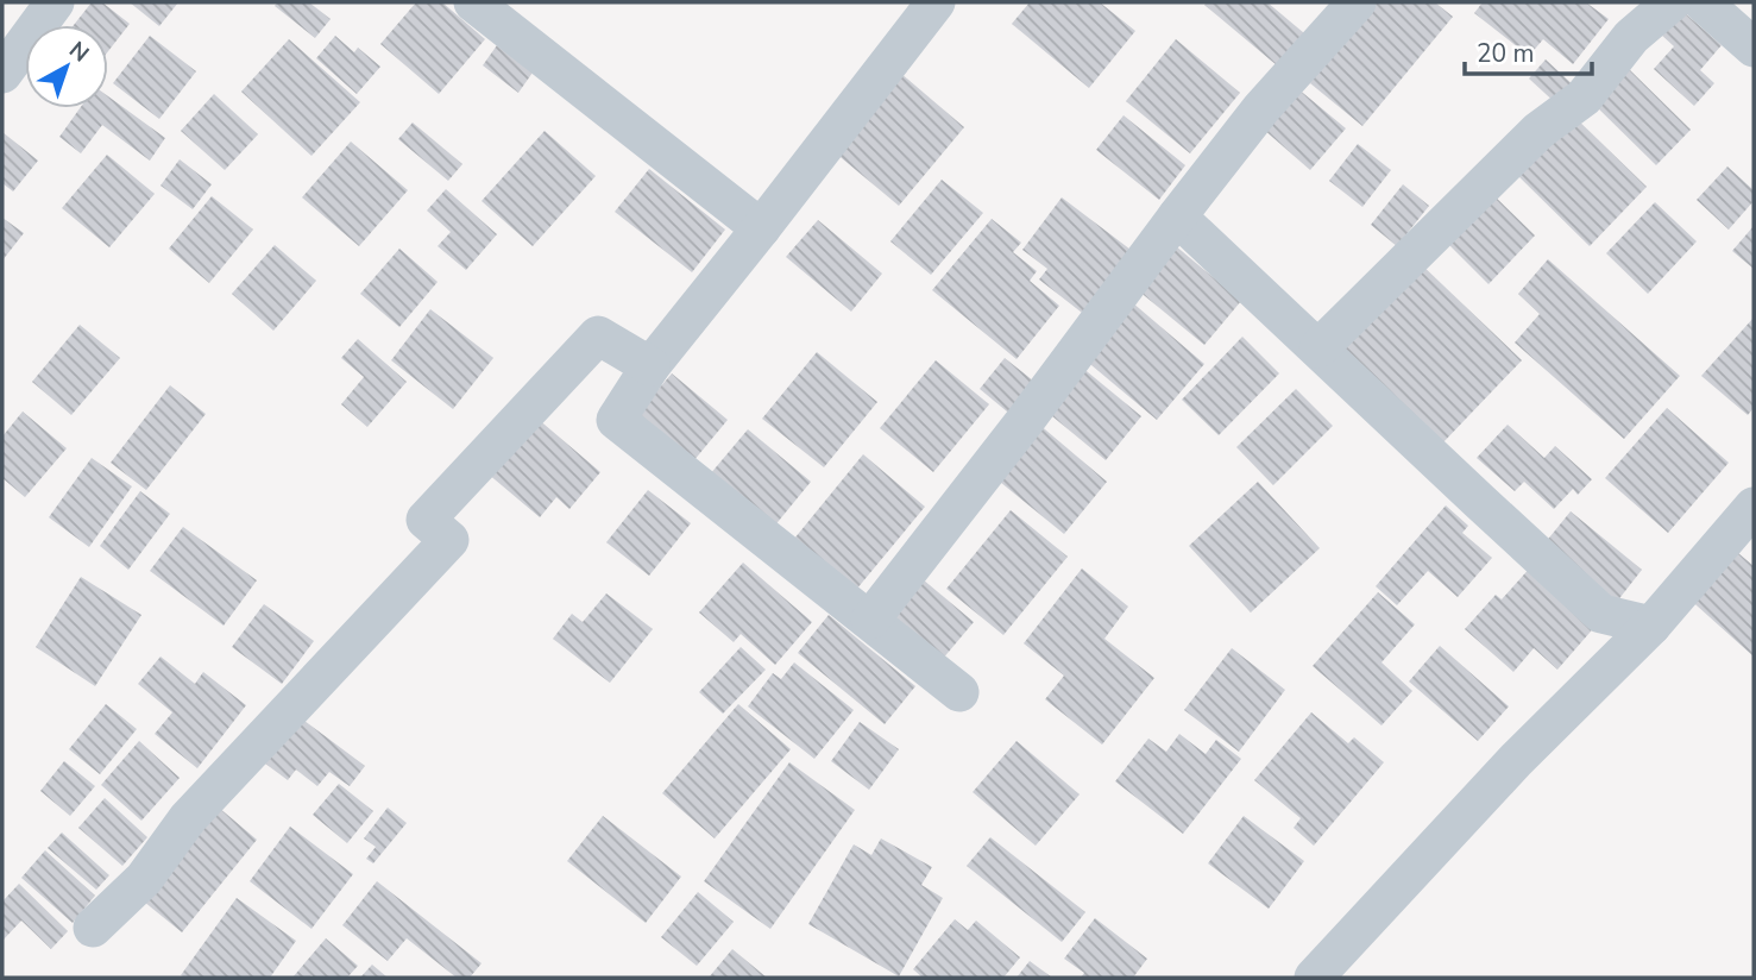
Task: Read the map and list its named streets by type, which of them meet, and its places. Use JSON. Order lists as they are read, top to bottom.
{
  "scale_bar": "20 m",
  "north": "top right"
}
